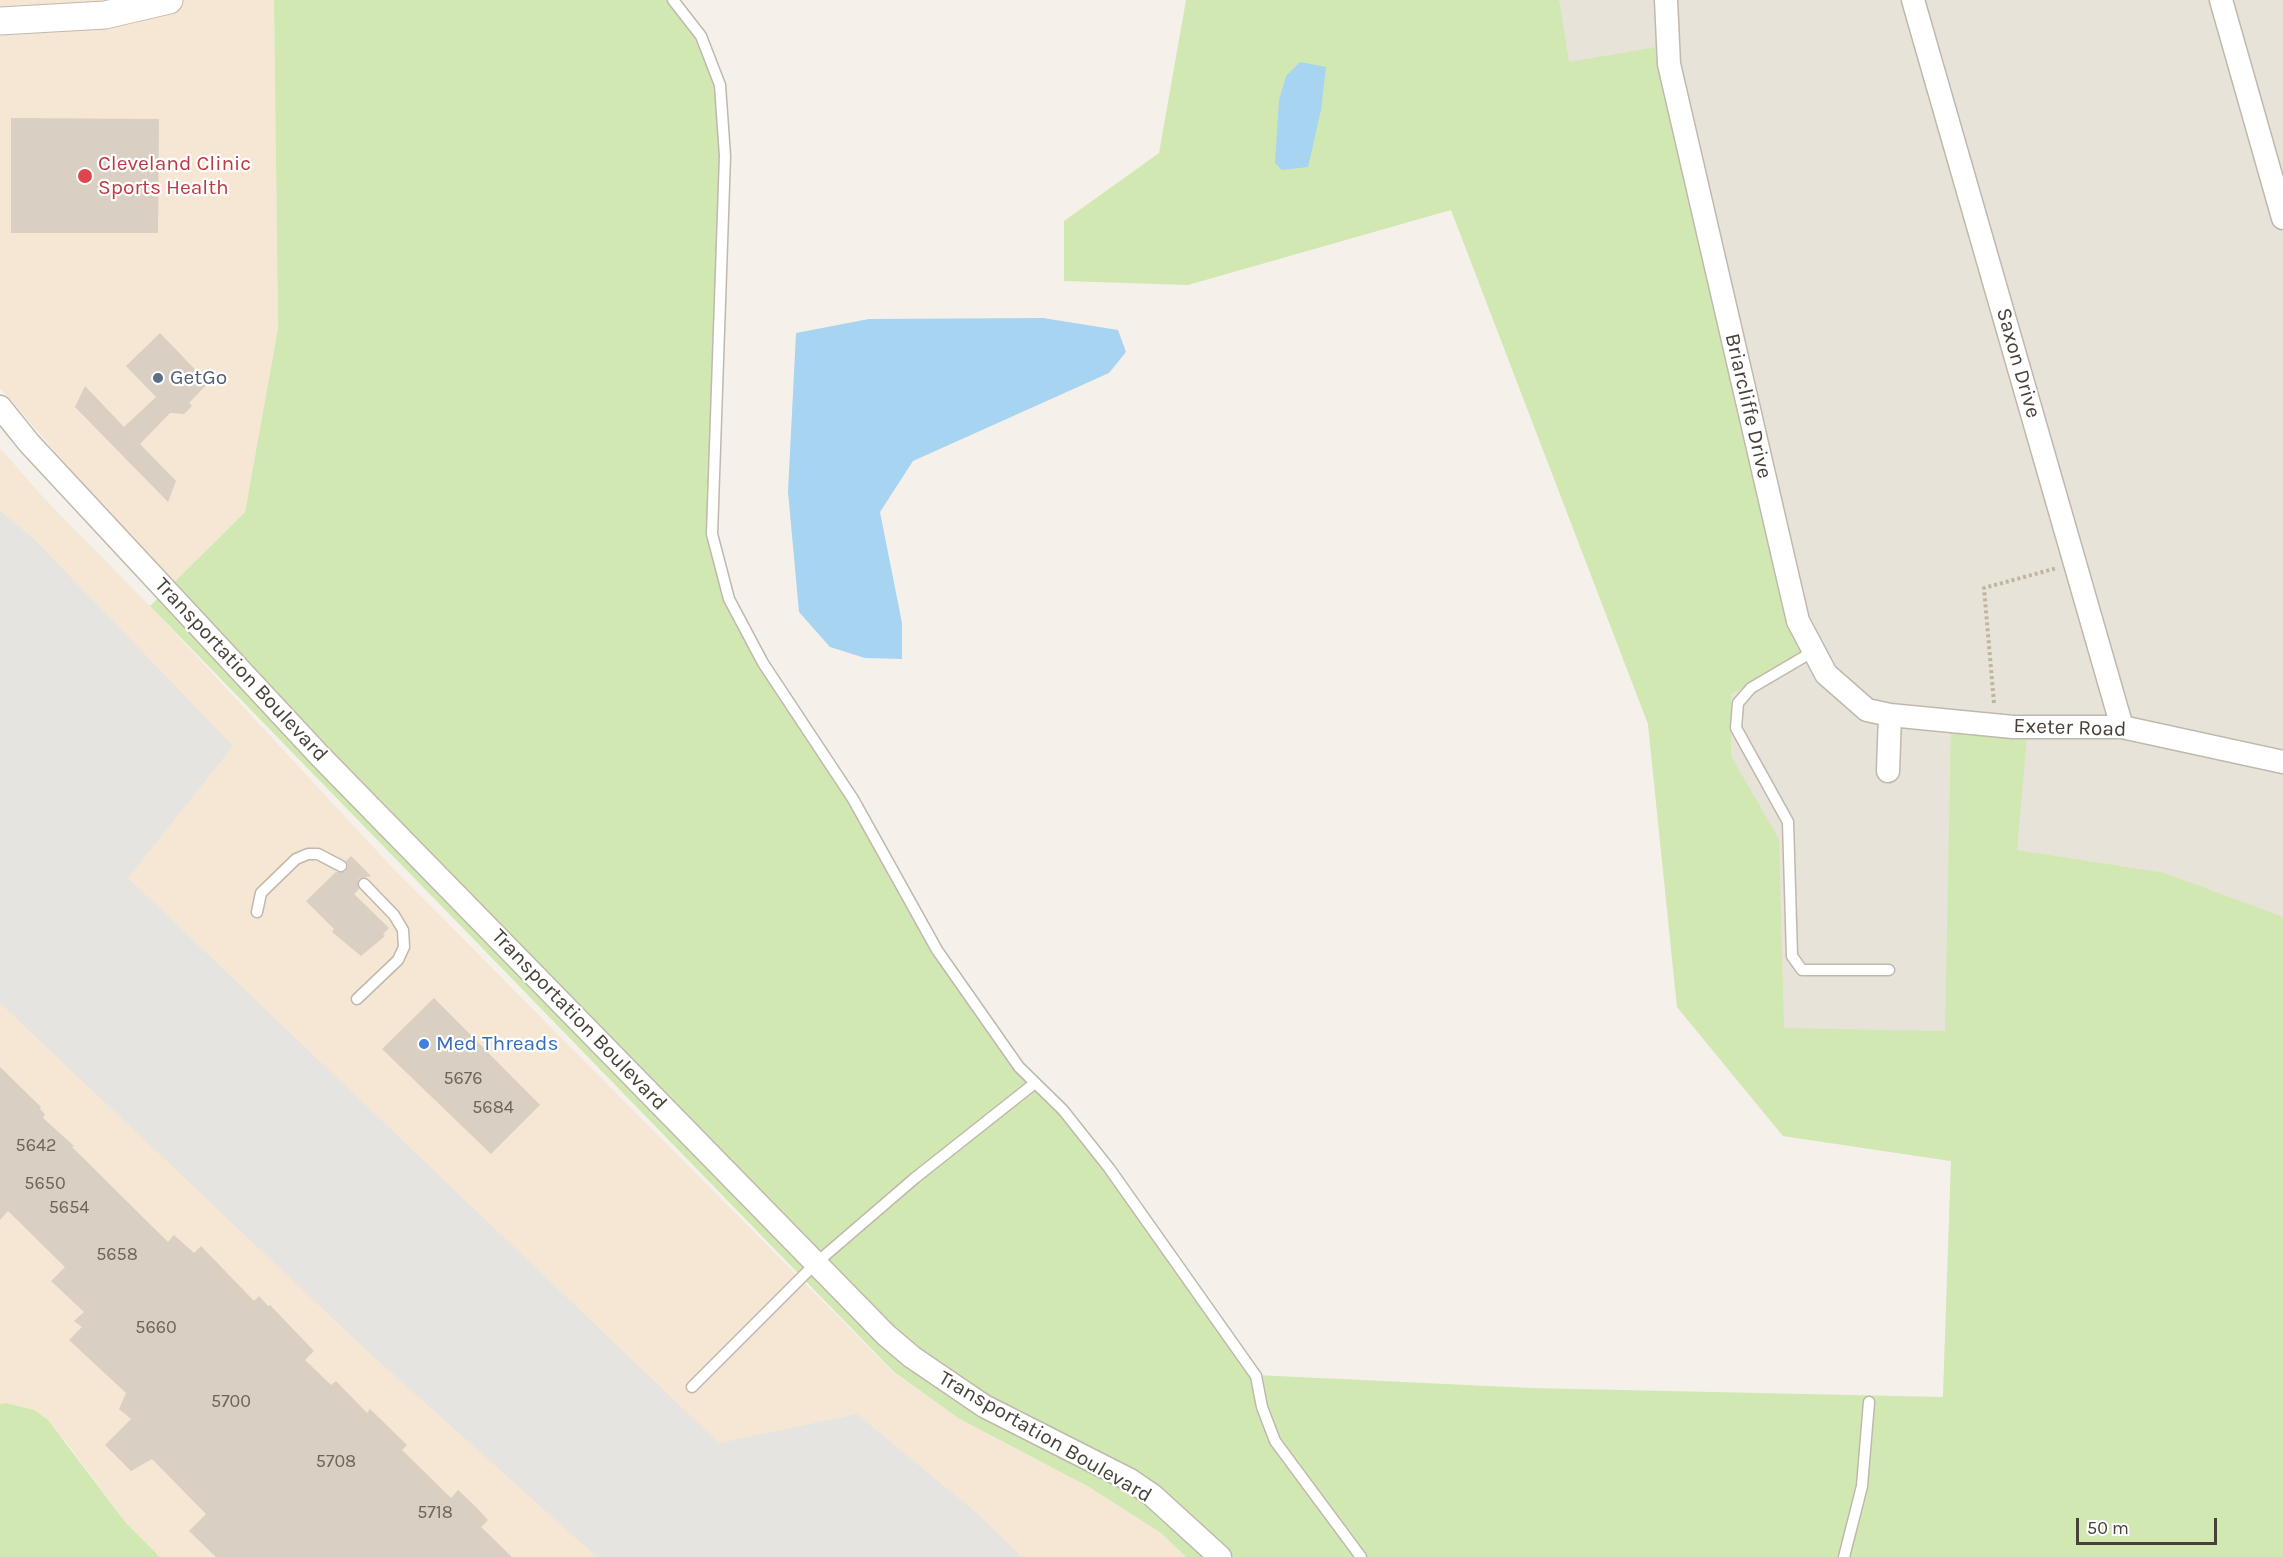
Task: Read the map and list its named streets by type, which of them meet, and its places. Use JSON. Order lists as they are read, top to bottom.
{
  "streets": {
    "street": [
      "Saxon Drive",
      "Briarcliffe Drive",
      "Transportation Boulevard",
      "Exeter Road"
    ]
  },
  "crossings": [
    ["Saxon Drive", "Exeter Road"],
    ["Briarcliffe Drive", "Exeter Road"]
  ],
  "places": ["Cleveland Clinic Sports Health", "GetGo", "Med Threads"],
  "house_numbers": [
    "5676",
    "5684",
    "5642",
    "5650",
    "5654",
    "5658",
    "5660",
    "5700",
    "5708",
    "5718"
  ],
  "scale_bar": "50 m"
}
